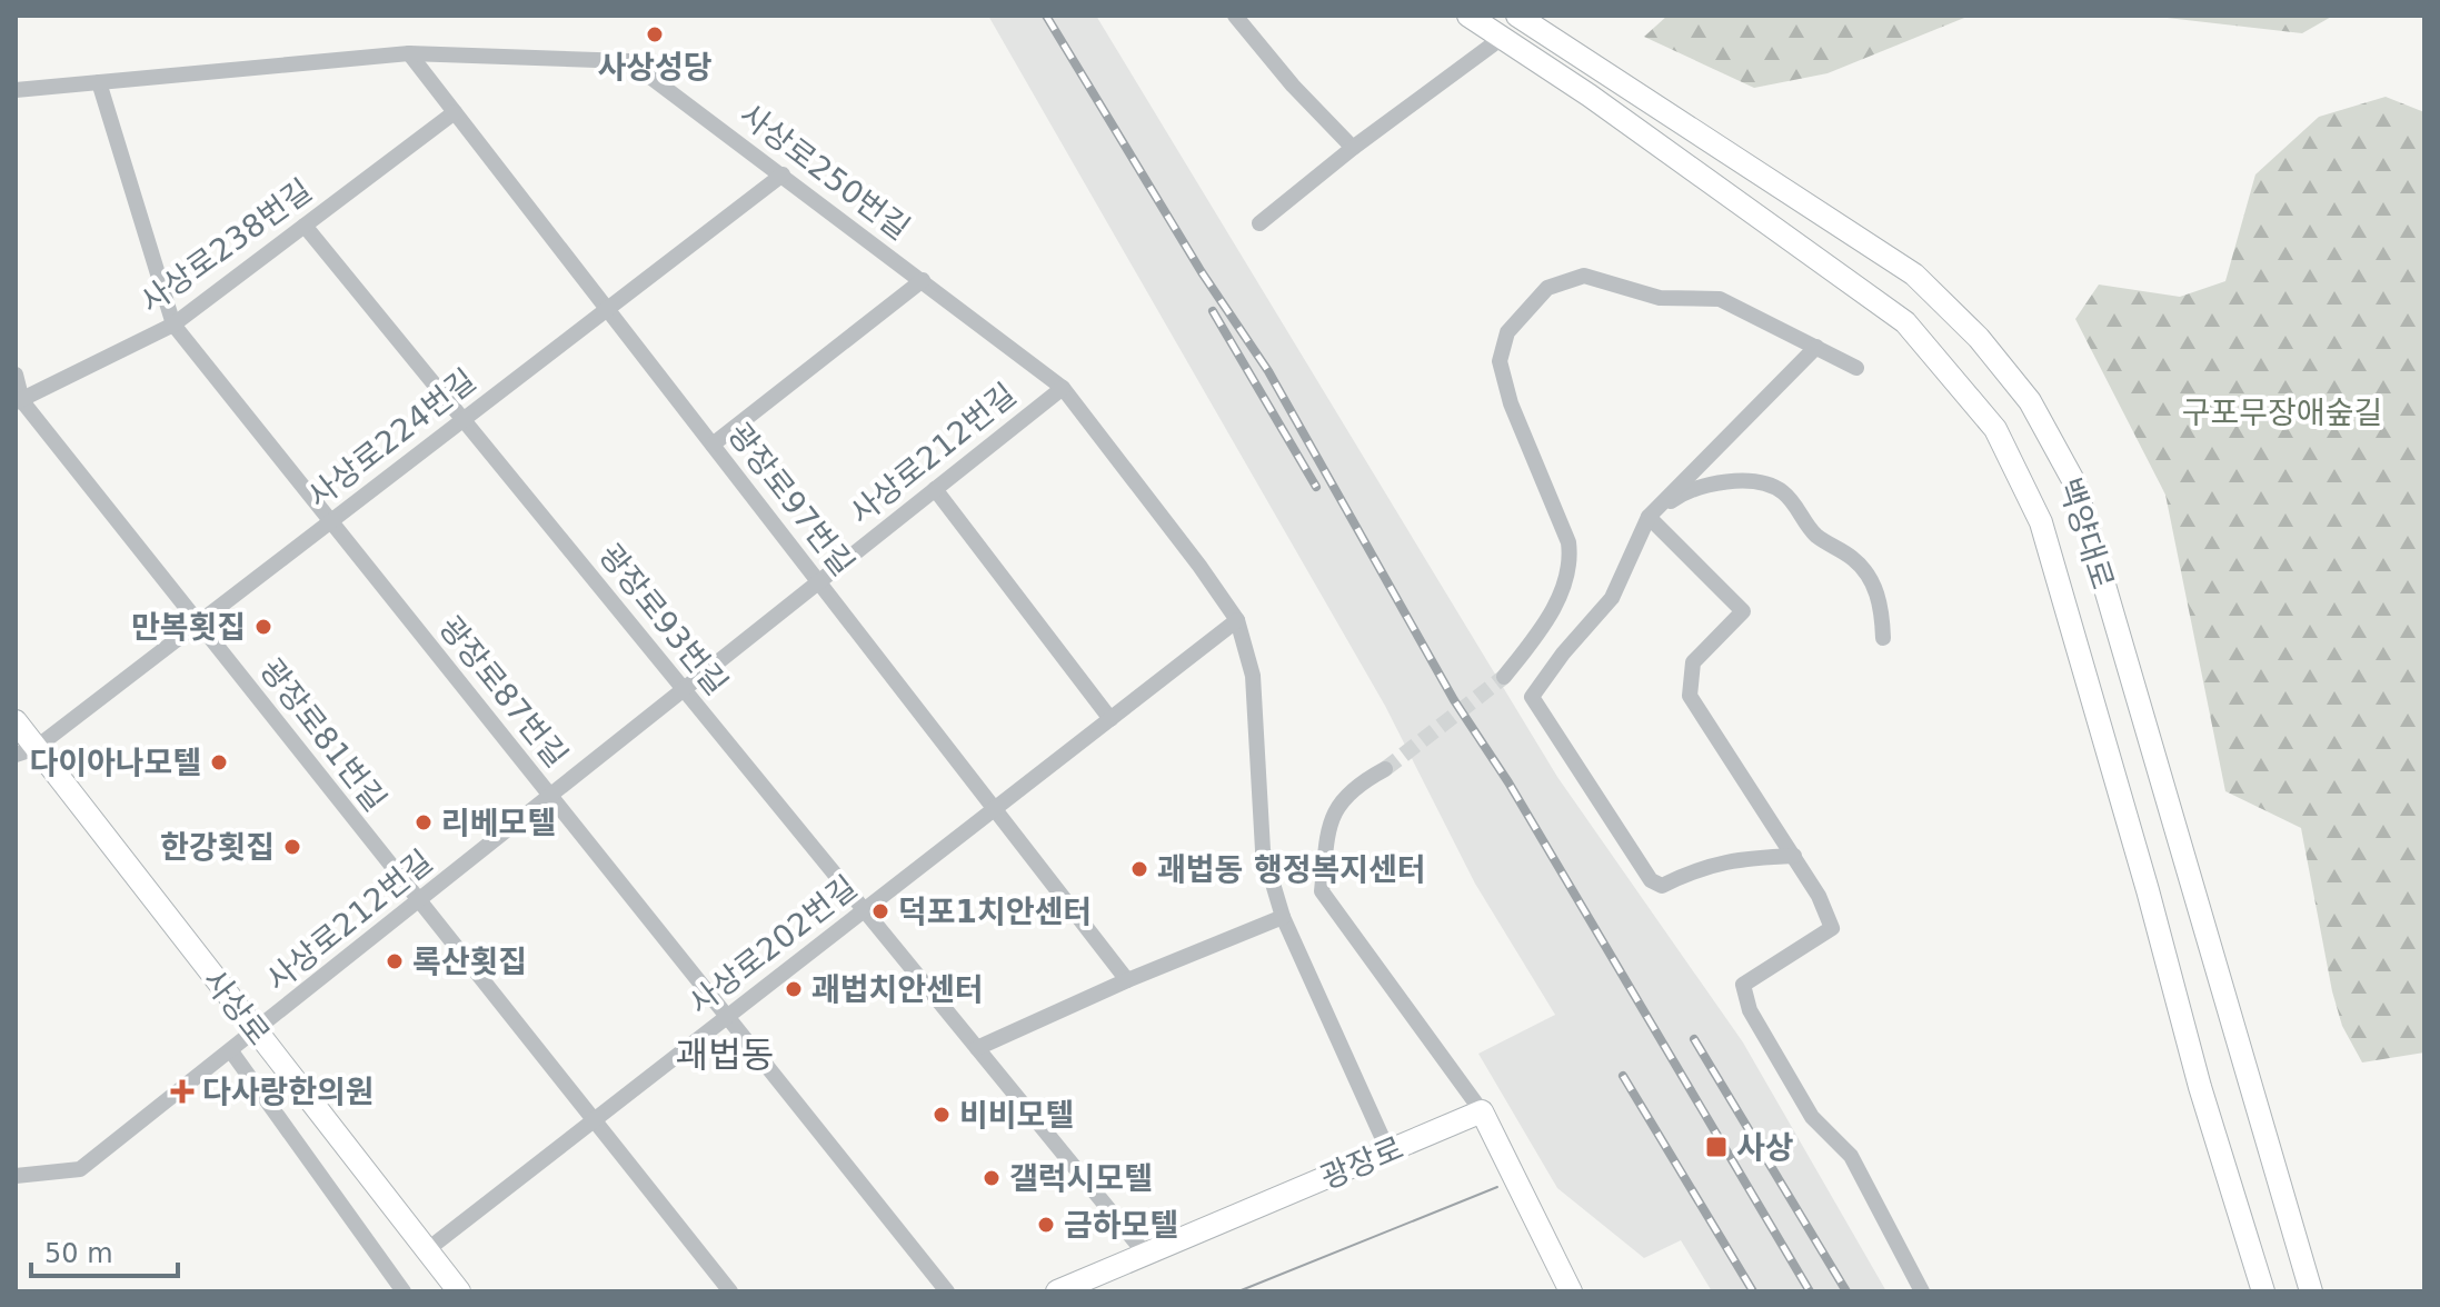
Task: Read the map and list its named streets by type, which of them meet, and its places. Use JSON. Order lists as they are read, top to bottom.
{
  "streets": {
    "main road": ["백양대로", "사상로", "광장로"],
    "street": [
      "사상로250번길",
      "사상로238번길",
      "사상로224번길",
      "사상로212번길",
      "광장로97번길",
      "광장로93번길",
      "광장로87번길",
      "광장로81번길",
      "사상로202번길"
    ]
  },
  "crossings": [
    ["사상로250번길", "사상로224번길"],
    ["사상로250번길", "사상로212번길"],
    ["사상로250번길", "광장로97번길"],
    ["사상로250번길", "광장로87번길"],
    ["사상로250번길", "사상로202번길"],
    ["사상로238번길", "광장로97번길"],
    ["사상로238번길", "광장로93번길"],
    ["사상로238번길", "광장로87번길"],
    ["사상로238번길", "광장로81번길"],
    ["사상로224번길", "광장로97번길"],
    ["사상로224번길", "광장로93번길"],
    ["사상로224번길", "광장로87번길"],
    ["사상로224번길", "광장로81번길"],
    ["사상로224번길", "사상로"],
    ["사상로212번길", "광장로97번길"],
    ["사상로212번길", "광장로93번길"],
    ["사상로212번길", "광장로87번길"],
    ["사상로212번길", "광장로81번길"],
    ["사상로212번길", "사상로"],
    ["광장로97번길", "사상로202번길"],
    ["광장로93번길", "사상로202번길"],
    ["광장로93번길", "광장로"],
    ["광장로87번길", "사상로202번길"],
    ["광장로81번길", "사상로202번길"],
    ["사상로202번길", "사상로"]
  ],
  "districts": ["괘법동"],
  "parks": ["구포무장애숲길"],
  "places": {
    "other": [
      "사상성당",
      "만복횟집",
      "다이아나모텔",
      "리베모텔",
      "한강횟집",
      "괘법동 행정복지센터",
      "덕포1치안센터",
      "록산횟집",
      "괘법치안센터",
      "비비모텔",
      "갤럭시모텔",
      "금하모텔"
    ],
    "health": ["다사랑한의원"],
    "transit": ["사상"]
  },
  "scale_bar": "50 m"
}
